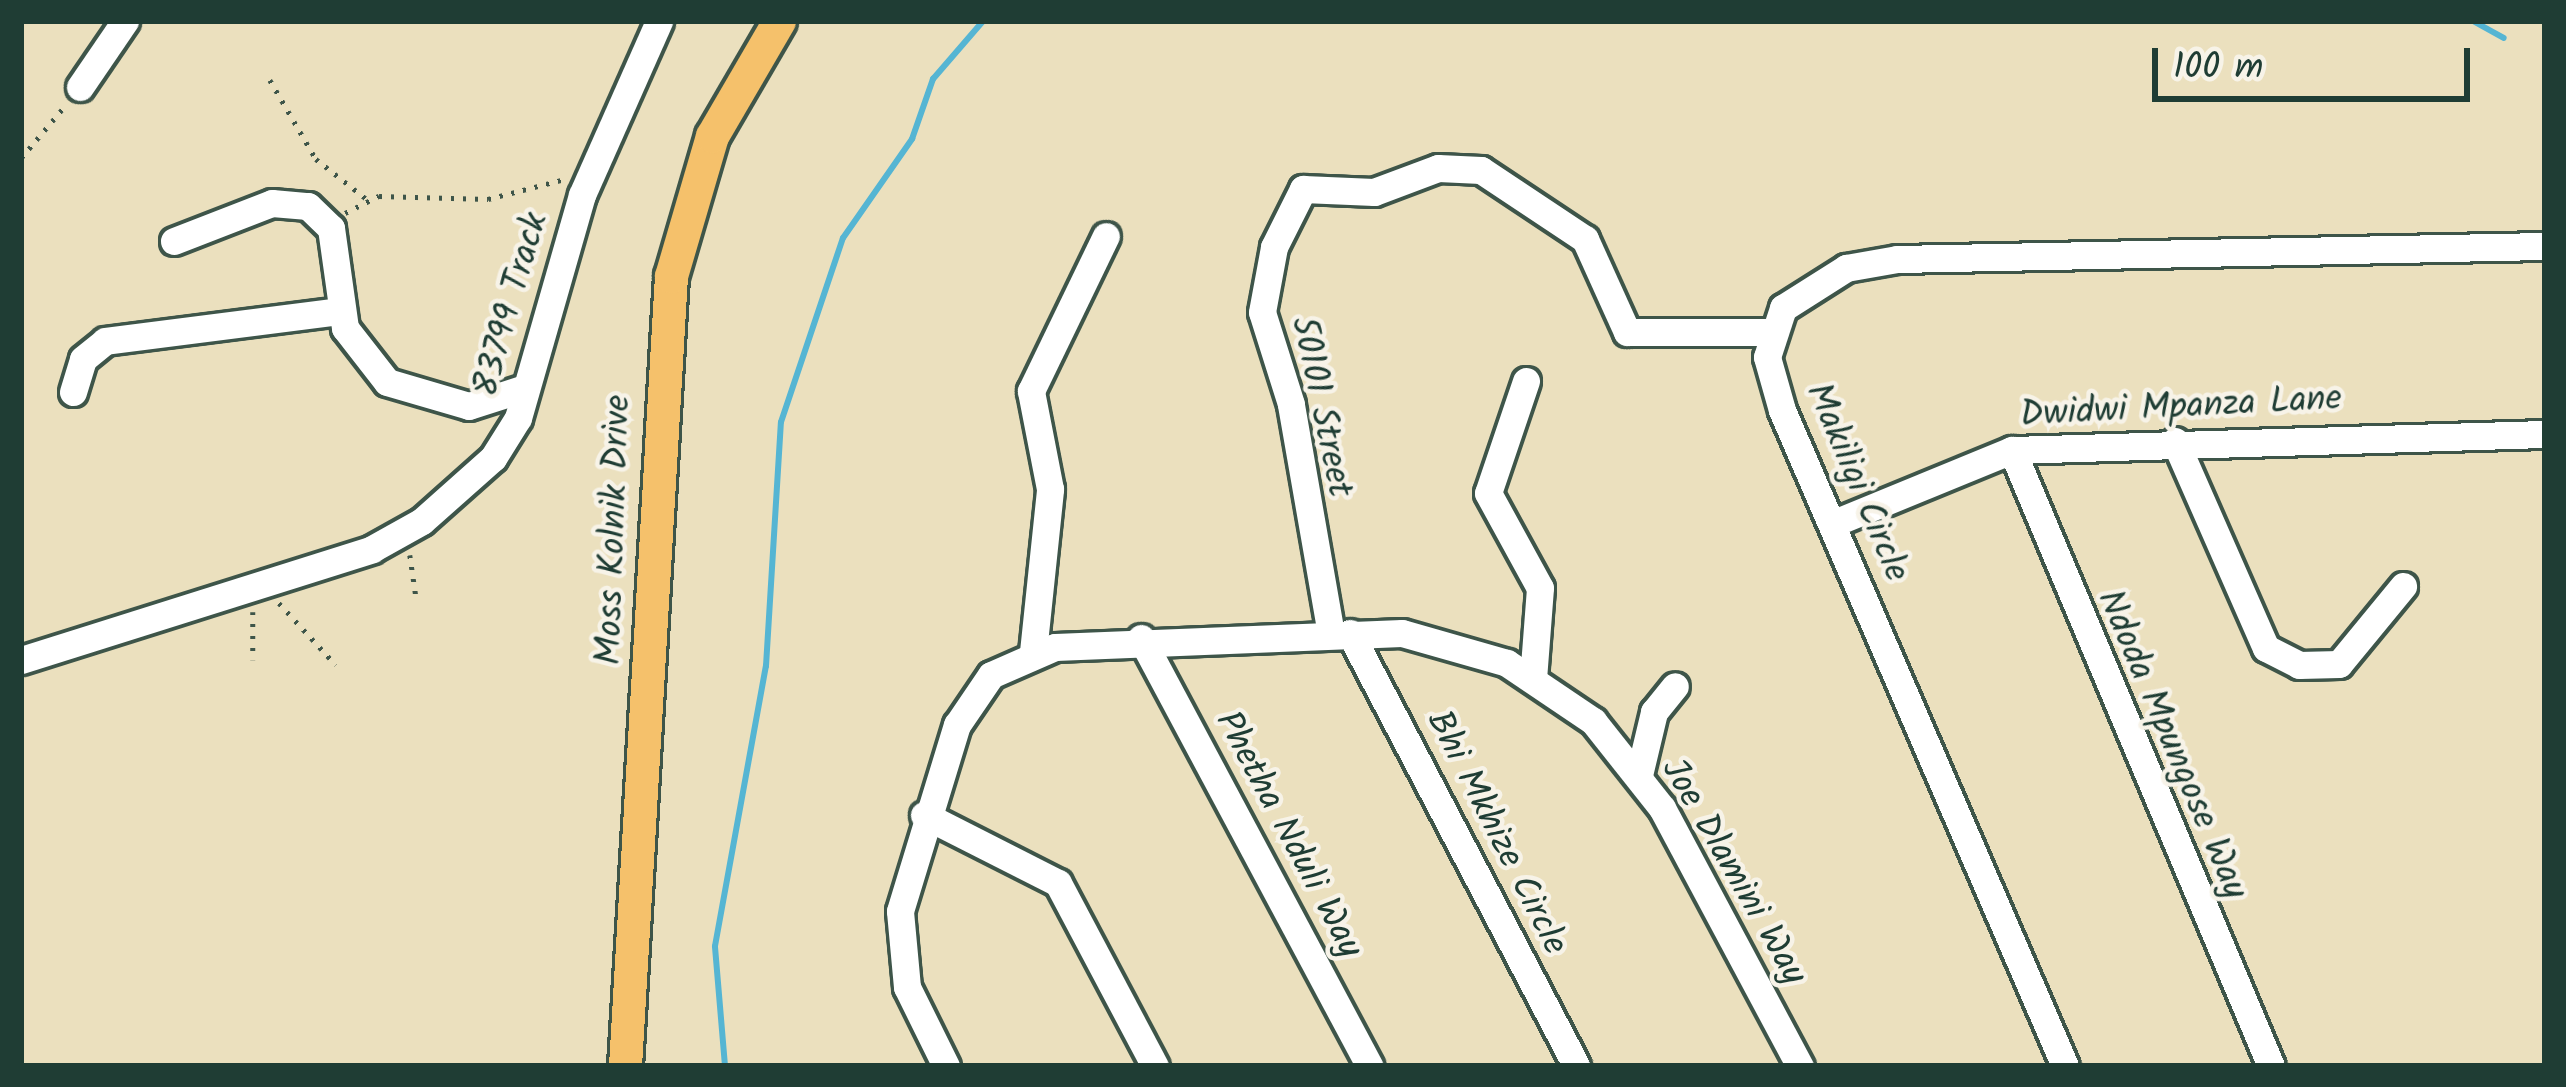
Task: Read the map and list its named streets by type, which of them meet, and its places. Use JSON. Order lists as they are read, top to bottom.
{
  "streets": {
    "main road": ["Moss Kolnik Drive"],
    "street": [
      "83799 Track",
      "50101 Street",
      "Dwidwi Mpanza Lane",
      "Makiligi Circle",
      "Ndoda Mpungose Way",
      "Bhi Mkhize Circle",
      "Phetha Nduli Way",
      "Joe Dlamini Way"
    ]
  },
  "crossings": [
    ["50101 Street", "Makiligi Circle"],
    ["50101 Street", "Bhi Mkhize Circle"],
    ["Dwidwi Mpanza Lane", "Makiligi Circle"],
    ["Dwidwi Mpanza Lane", "Ndoda Mpungose Way"]
  ],
  "scale_bar": "100 m"
}
